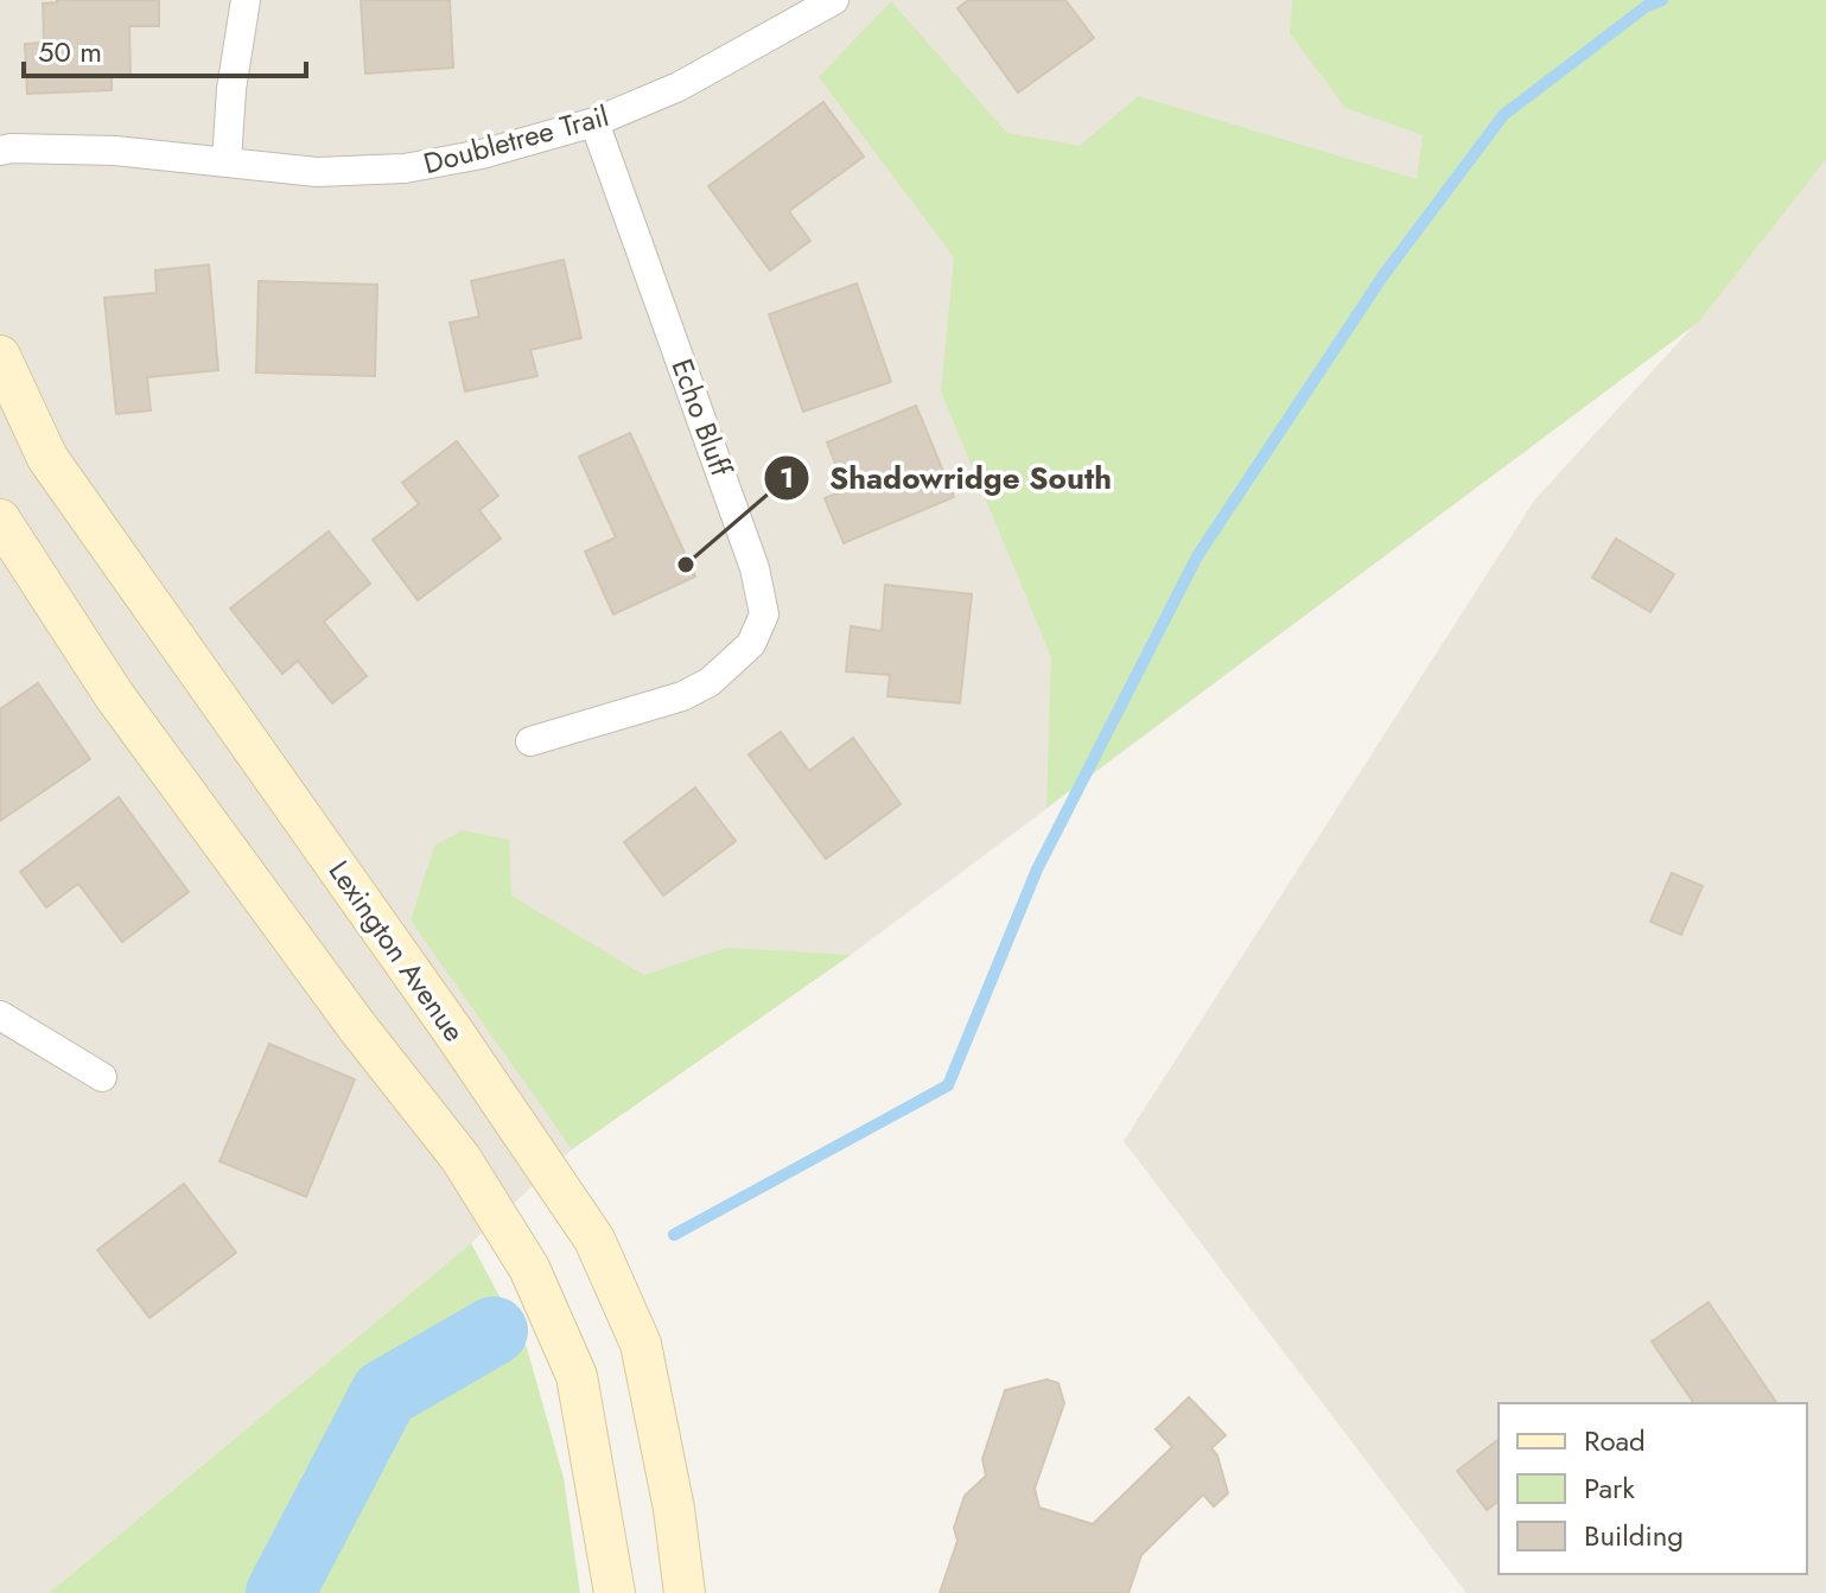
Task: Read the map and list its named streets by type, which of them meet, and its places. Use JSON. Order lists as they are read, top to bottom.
{
  "streets": {
    "street": ["Doubletree Trail", "Echo Bluff", "Lexington Avenue"]
  },
  "crossings": [
    ["Doubletree Trail", "Echo Bluff"]
  ],
  "places": ["Shadowridge South"],
  "legend": ["Road", "Park", "Building"],
  "scale_bar": "50 m"
}
